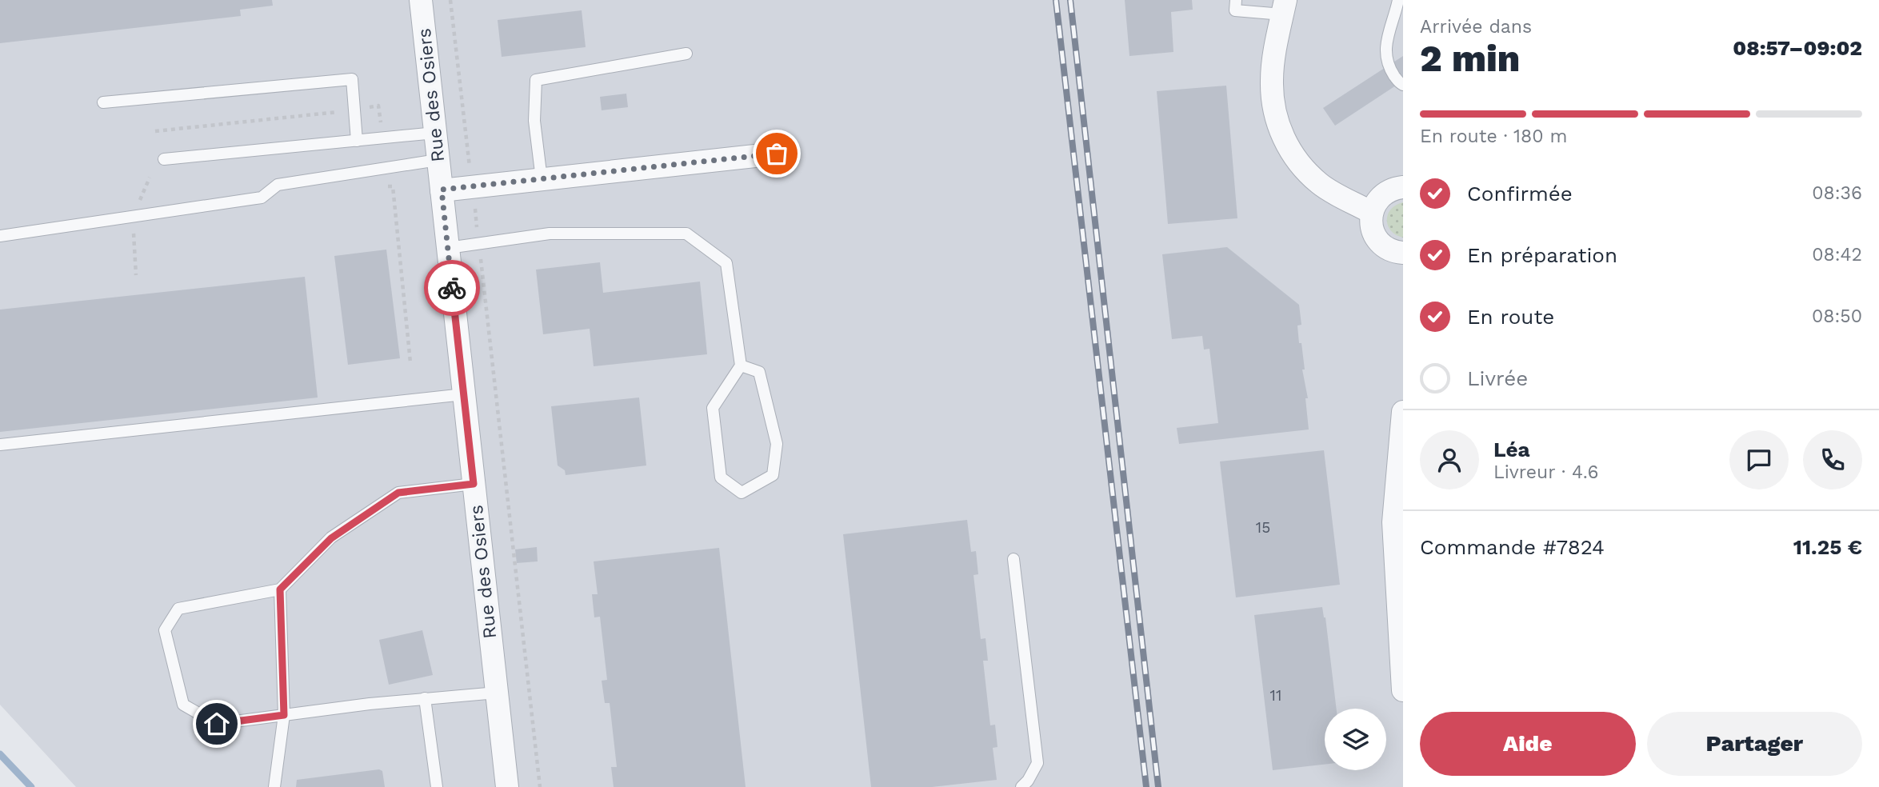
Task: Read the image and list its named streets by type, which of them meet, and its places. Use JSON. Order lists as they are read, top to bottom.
{
  "streets": {
    "street": ["Rue des Osiers"]
  },
  "house_numbers": ["15", "11"],
  "page": {
    "heading": ["2 min", "Arrivée dans", "08:57–09:02"],
    "panel": [
      "Léa",
      "Livreur · 4.6",
      "Commande #7824",
      "11.25 €"
    ],
    "bar": "En route · 180 m",
    "list": [
      ["Confirmée", "08:36"],
      ["En préparation", "08:42"],
      ["En route", "08:50"],
      "Livrée"
    ],
    "buttons": ["Aide", "Partager"]
  }
}
